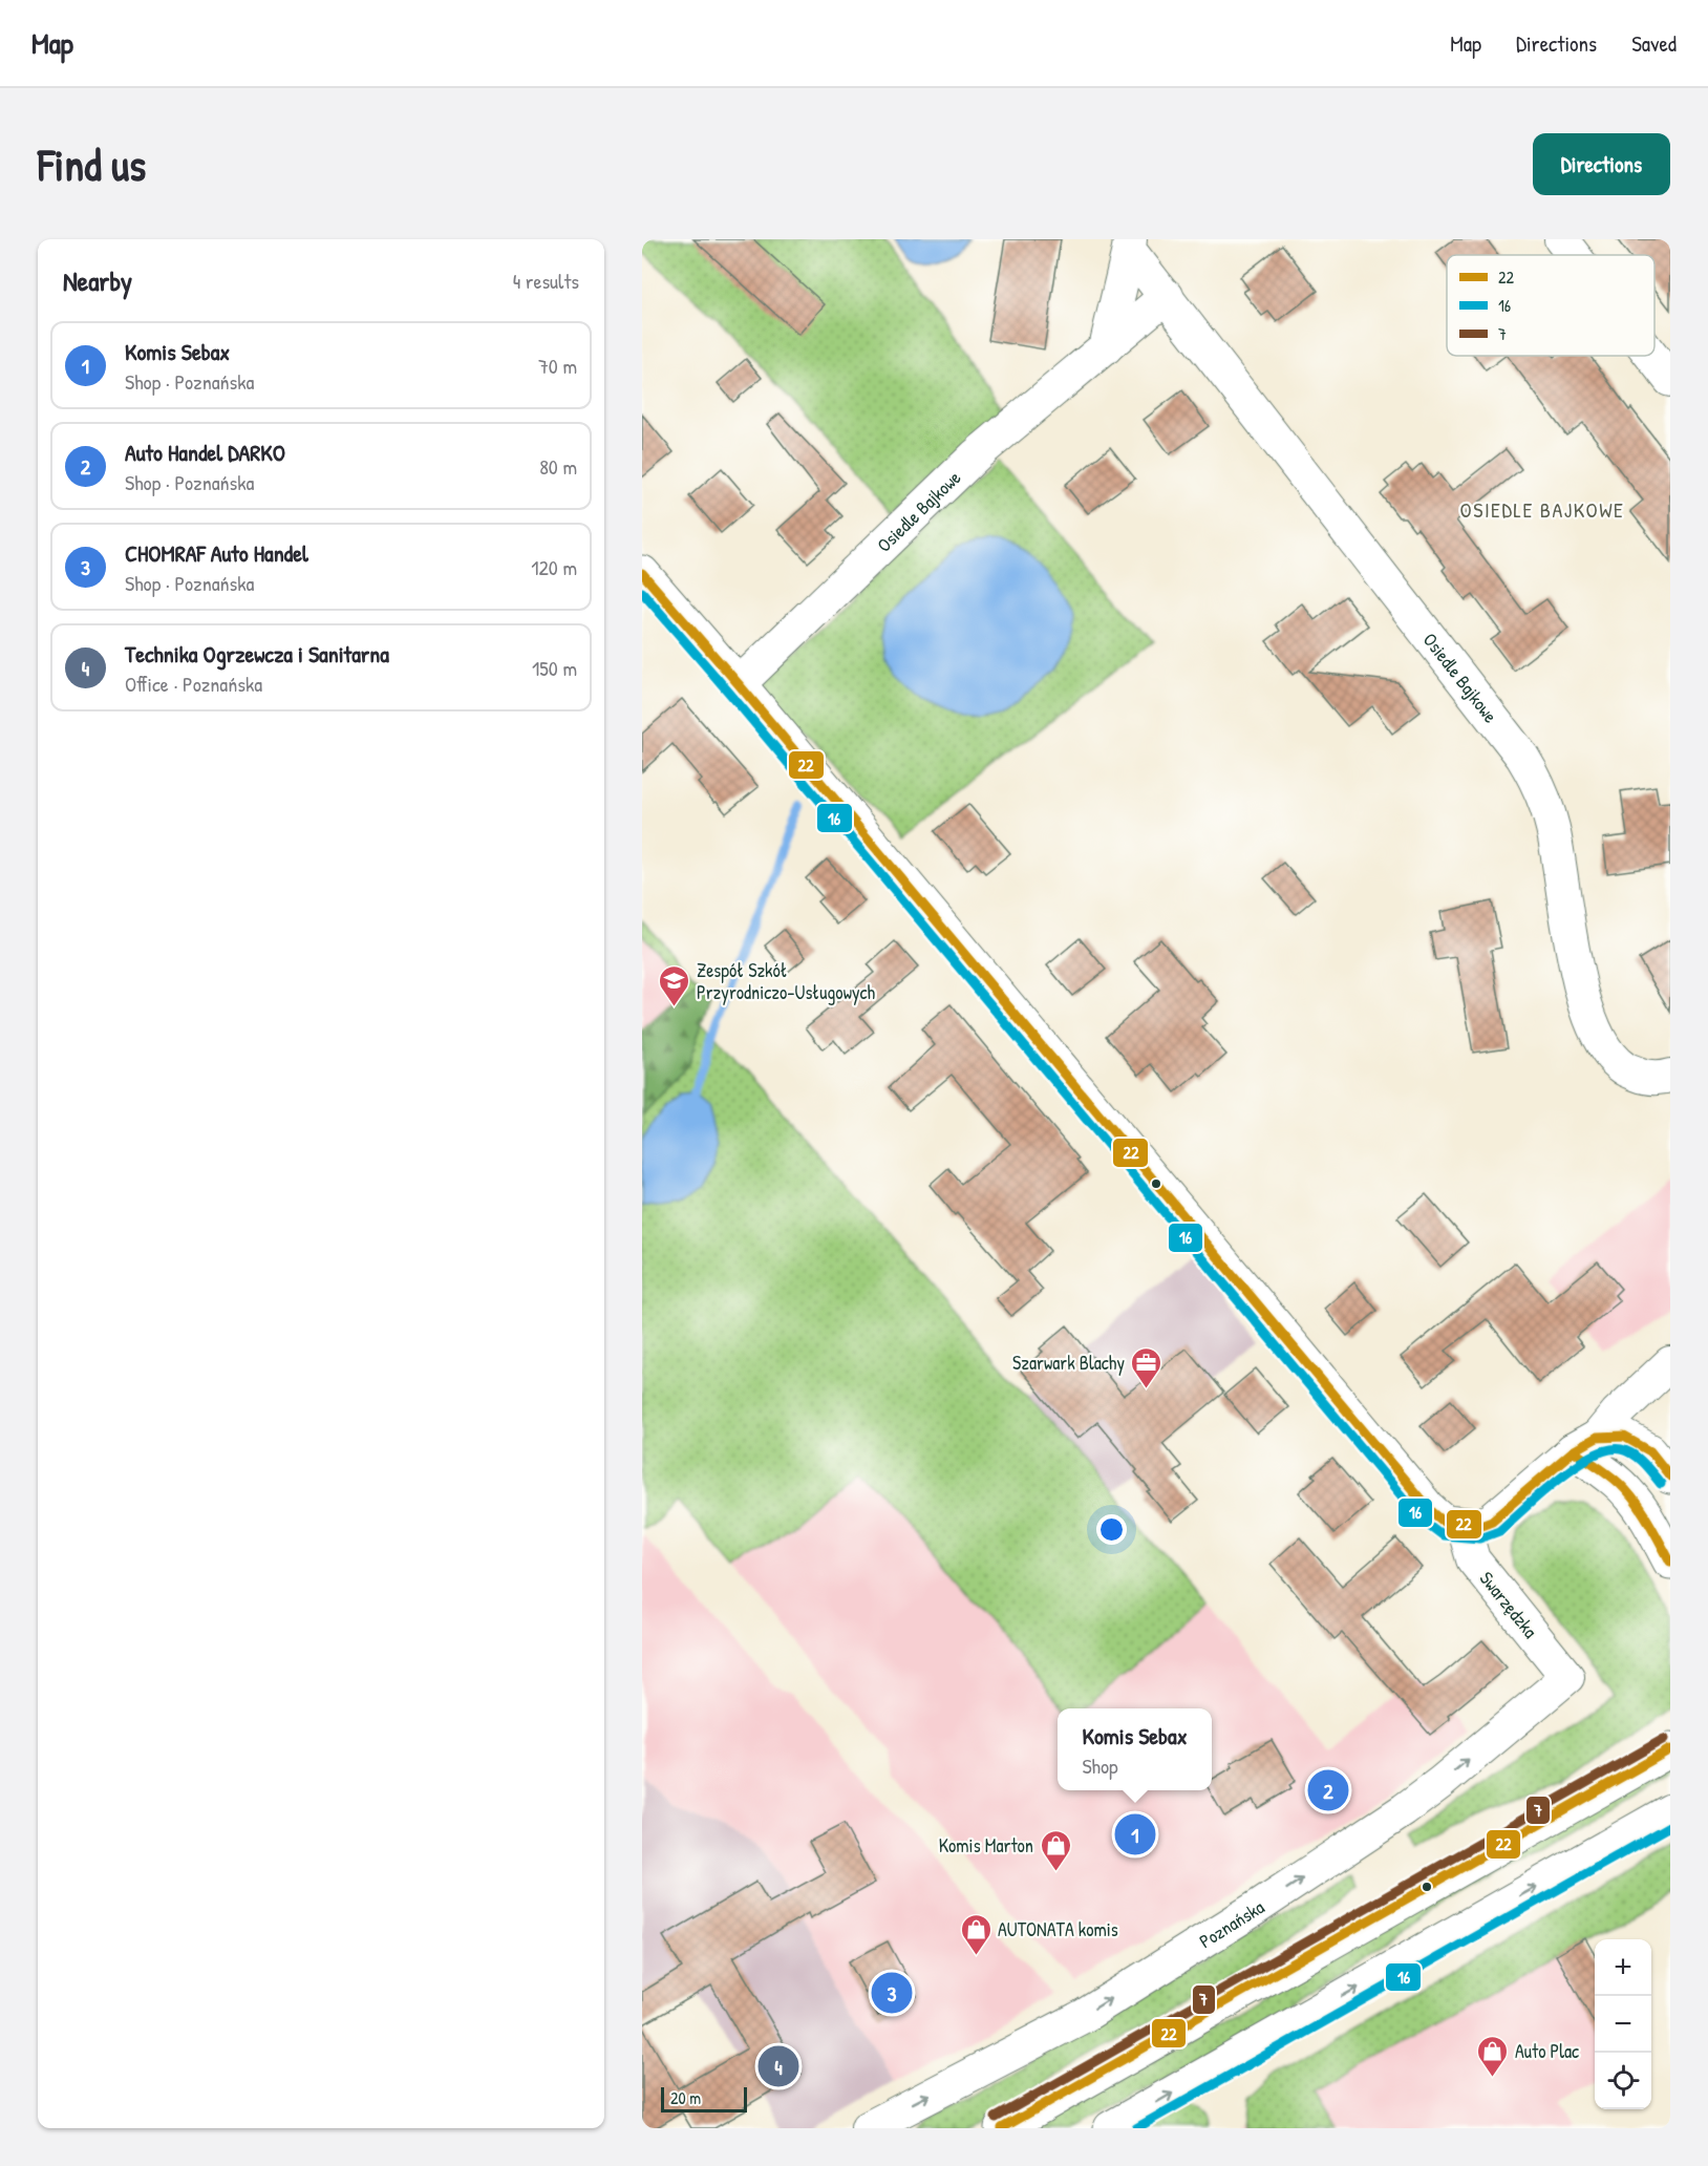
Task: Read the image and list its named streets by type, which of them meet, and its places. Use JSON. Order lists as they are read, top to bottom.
{
  "streets": {
    "street": ["Osiedle Bajkowe", "Swarzędzka", "Poznańska"]
  },
  "crossings": [
    ["Swarzędzka", "Poznańska"]
  ],
  "districts": ["OSIEDLE BAJKOWE"],
  "places": {
    "school or university": ["Zespół Szkół Przyrodniczo-Usługowych"],
    "office": ["Szarwark Blachy"],
    "shop": ["Komis Marton", "AUTONATA komis", "Auto Plac"]
  },
  "lines": ["transit line 22", "transit line 16", "transit line 7"],
  "legend": ["22", "16", "7"],
  "scale_bar": "20 m",
  "page": {
    "header": "Map",
    "nav": ["Map", "Directions", "Saved"],
    "buttons": "Directions",
    "title": "Find us",
    "heading": ["Nearby", "4 results"],
    "list": [
      {
        "mark": "1",
        "name": "Komis Sebax",
        "note": "Shop · Poznańska",
        "value": "70 m"
      },
      {
        "mark": "2",
        "name": "Auto Handel DARKO",
        "note": "Shop · Poznańska",
        "value": "80 m"
      },
      {
        "mark": "3",
        "name": "CHOMRAF Auto Handel",
        "note": "Shop · Poznańska",
        "value": "120 m"
      },
      {
        "mark": "4",
        "name": "Technika Ogrzewcza i Sanitarna",
        "note": "Office · Poznańska",
        "value": "150 m"
      }
    ],
    "popup": ["Komis Sebax", "Shop"],
    "pins": [
      "2",
      "1",
      "3",
      "4"
    ],
    "map_buttons": ["+", "−"],
    "scale": "20 m"
  }
}
